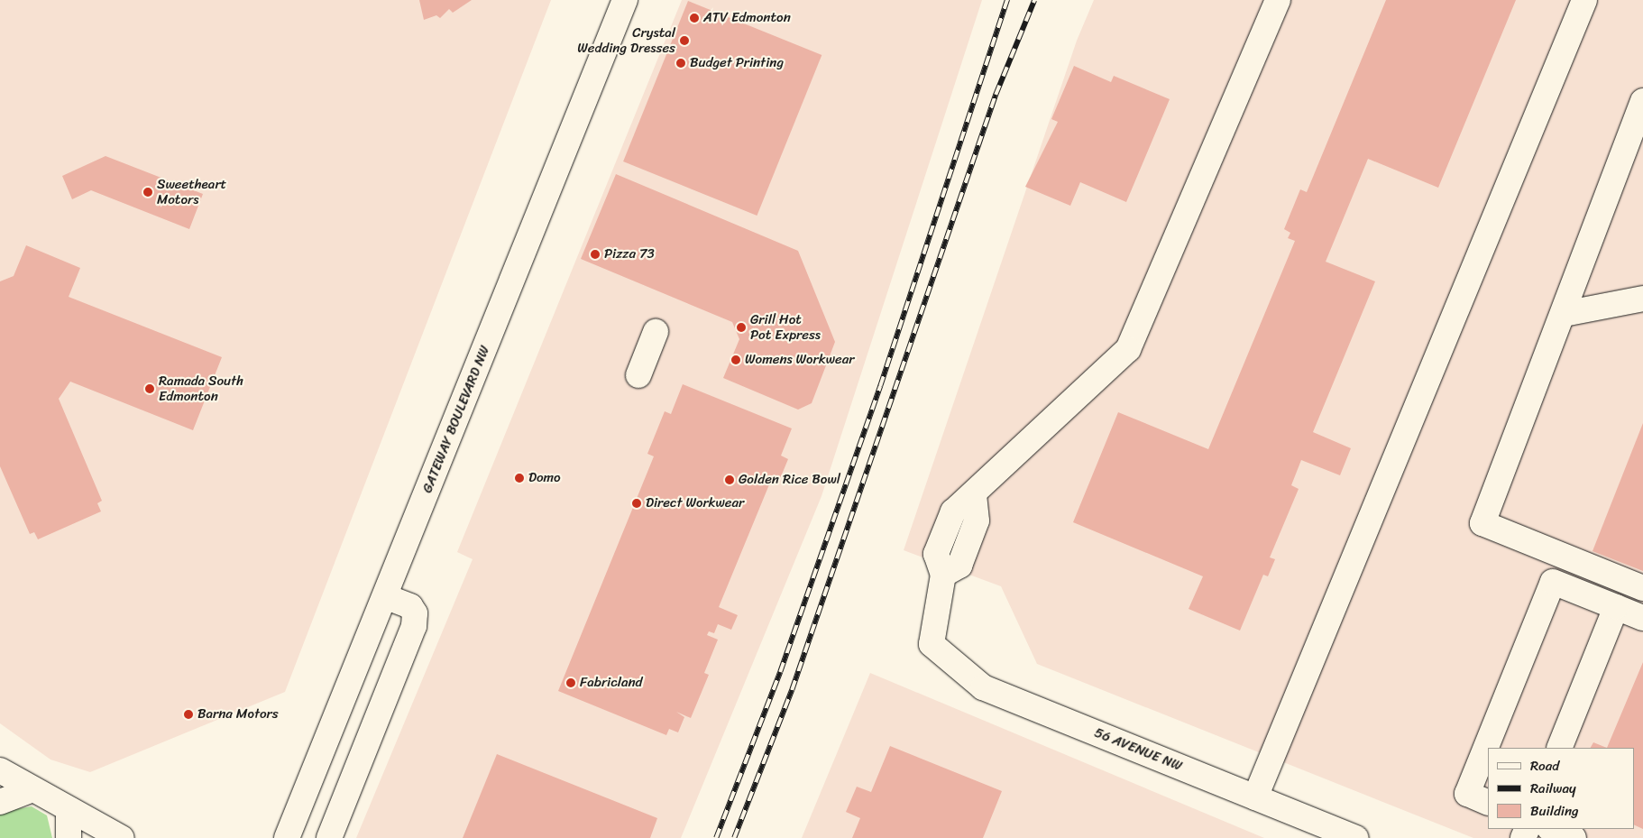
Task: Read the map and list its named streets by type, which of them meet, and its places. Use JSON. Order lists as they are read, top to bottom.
{
  "streets": {
    "main road": ["GATEWAY BOULEVARD NW", "56 AVENUE NW"]
  },
  "places": [
    "ATV Edmonton",
    "Crystal Wedding Dresses",
    "Budget Printing",
    "Sweetheart Motors",
    "Pizza 73",
    "Grill Hot Pot Express",
    "Womens Workwear",
    "Ramada South Edmonton",
    "Domo",
    "Golden Rice Bowl",
    "Direct Workwear",
    "Fabricland",
    "Barna Motors"
  ],
  "legend": ["Road", "Railway", "Building"]
}
